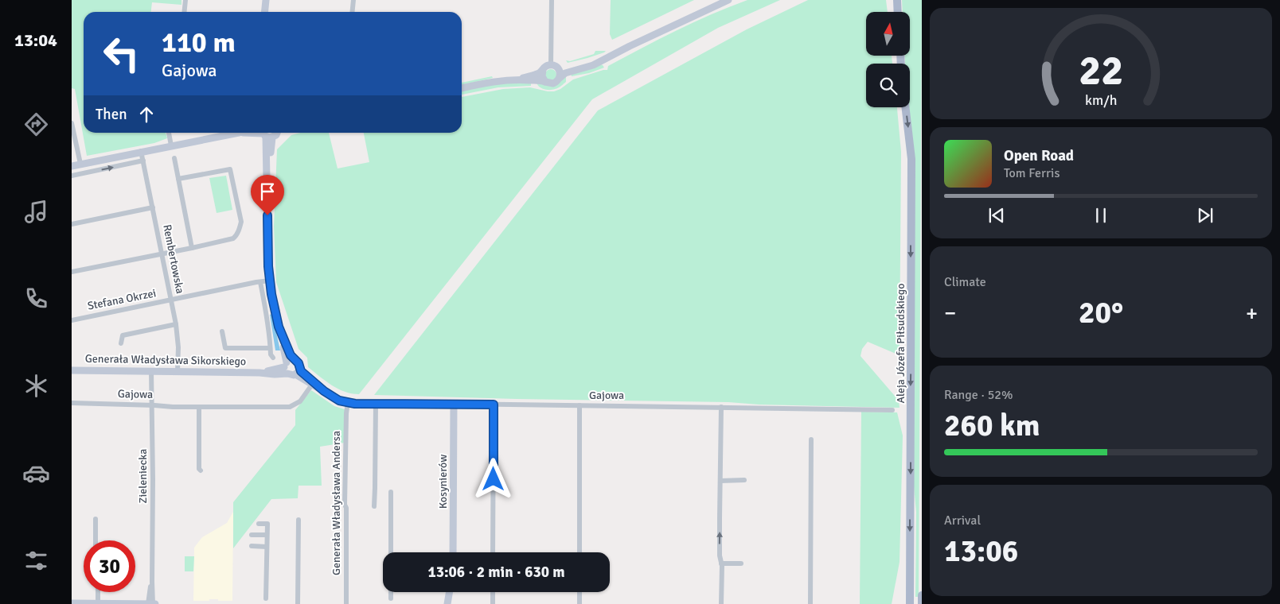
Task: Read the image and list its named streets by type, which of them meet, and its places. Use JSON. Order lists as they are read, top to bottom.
{
  "streets": {
    "main road": ["Aleja Józefa Piłsudskiego"],
    "street": [
      "Rembertowska",
      "Stefana Okrzei",
      "Generała Władysława Sikorskiego",
      "Gajowa",
      "Zieleniecka",
      "Kosynierów",
      "Generała Władysława Andersa"
    ]
  },
  "crossings": [
    ["Rembertowska", "Stefana Okrzei"],
    ["Rembertowska", "Generała Władysława Sikorskiego"],
    ["Generała Władysława Sikorskiego", "Gajowa"],
    ["Generała Władysława Sikorskiego", "Zieleniecka"],
    ["Gajowa", "Zieleniecka"],
    ["Gajowa", "Kosynierów"],
    ["Gajowa", "Generała Władysława Andersa"]
  ],
  "one_way": ["Aleja Józefa Piłsudskiego"],
  "north": "top",
  "page": {
    "tabs": "13:04",
    "turn": ["110 m", "Gajowa"],
    "then": "Then",
    "song": ["Open Road", "Tom Ferris"],
    "tile": [
      "Climate",
      ["Range · 52%", "260 km"],
      ["Arrival", "13:06"]
    ],
    "heat": ["−", "20°", "+"],
    "limit": "30",
    "trip": "13:06 · 2 min · 630 m",
    "gauge": ["22", "km/h"]
  }
}
